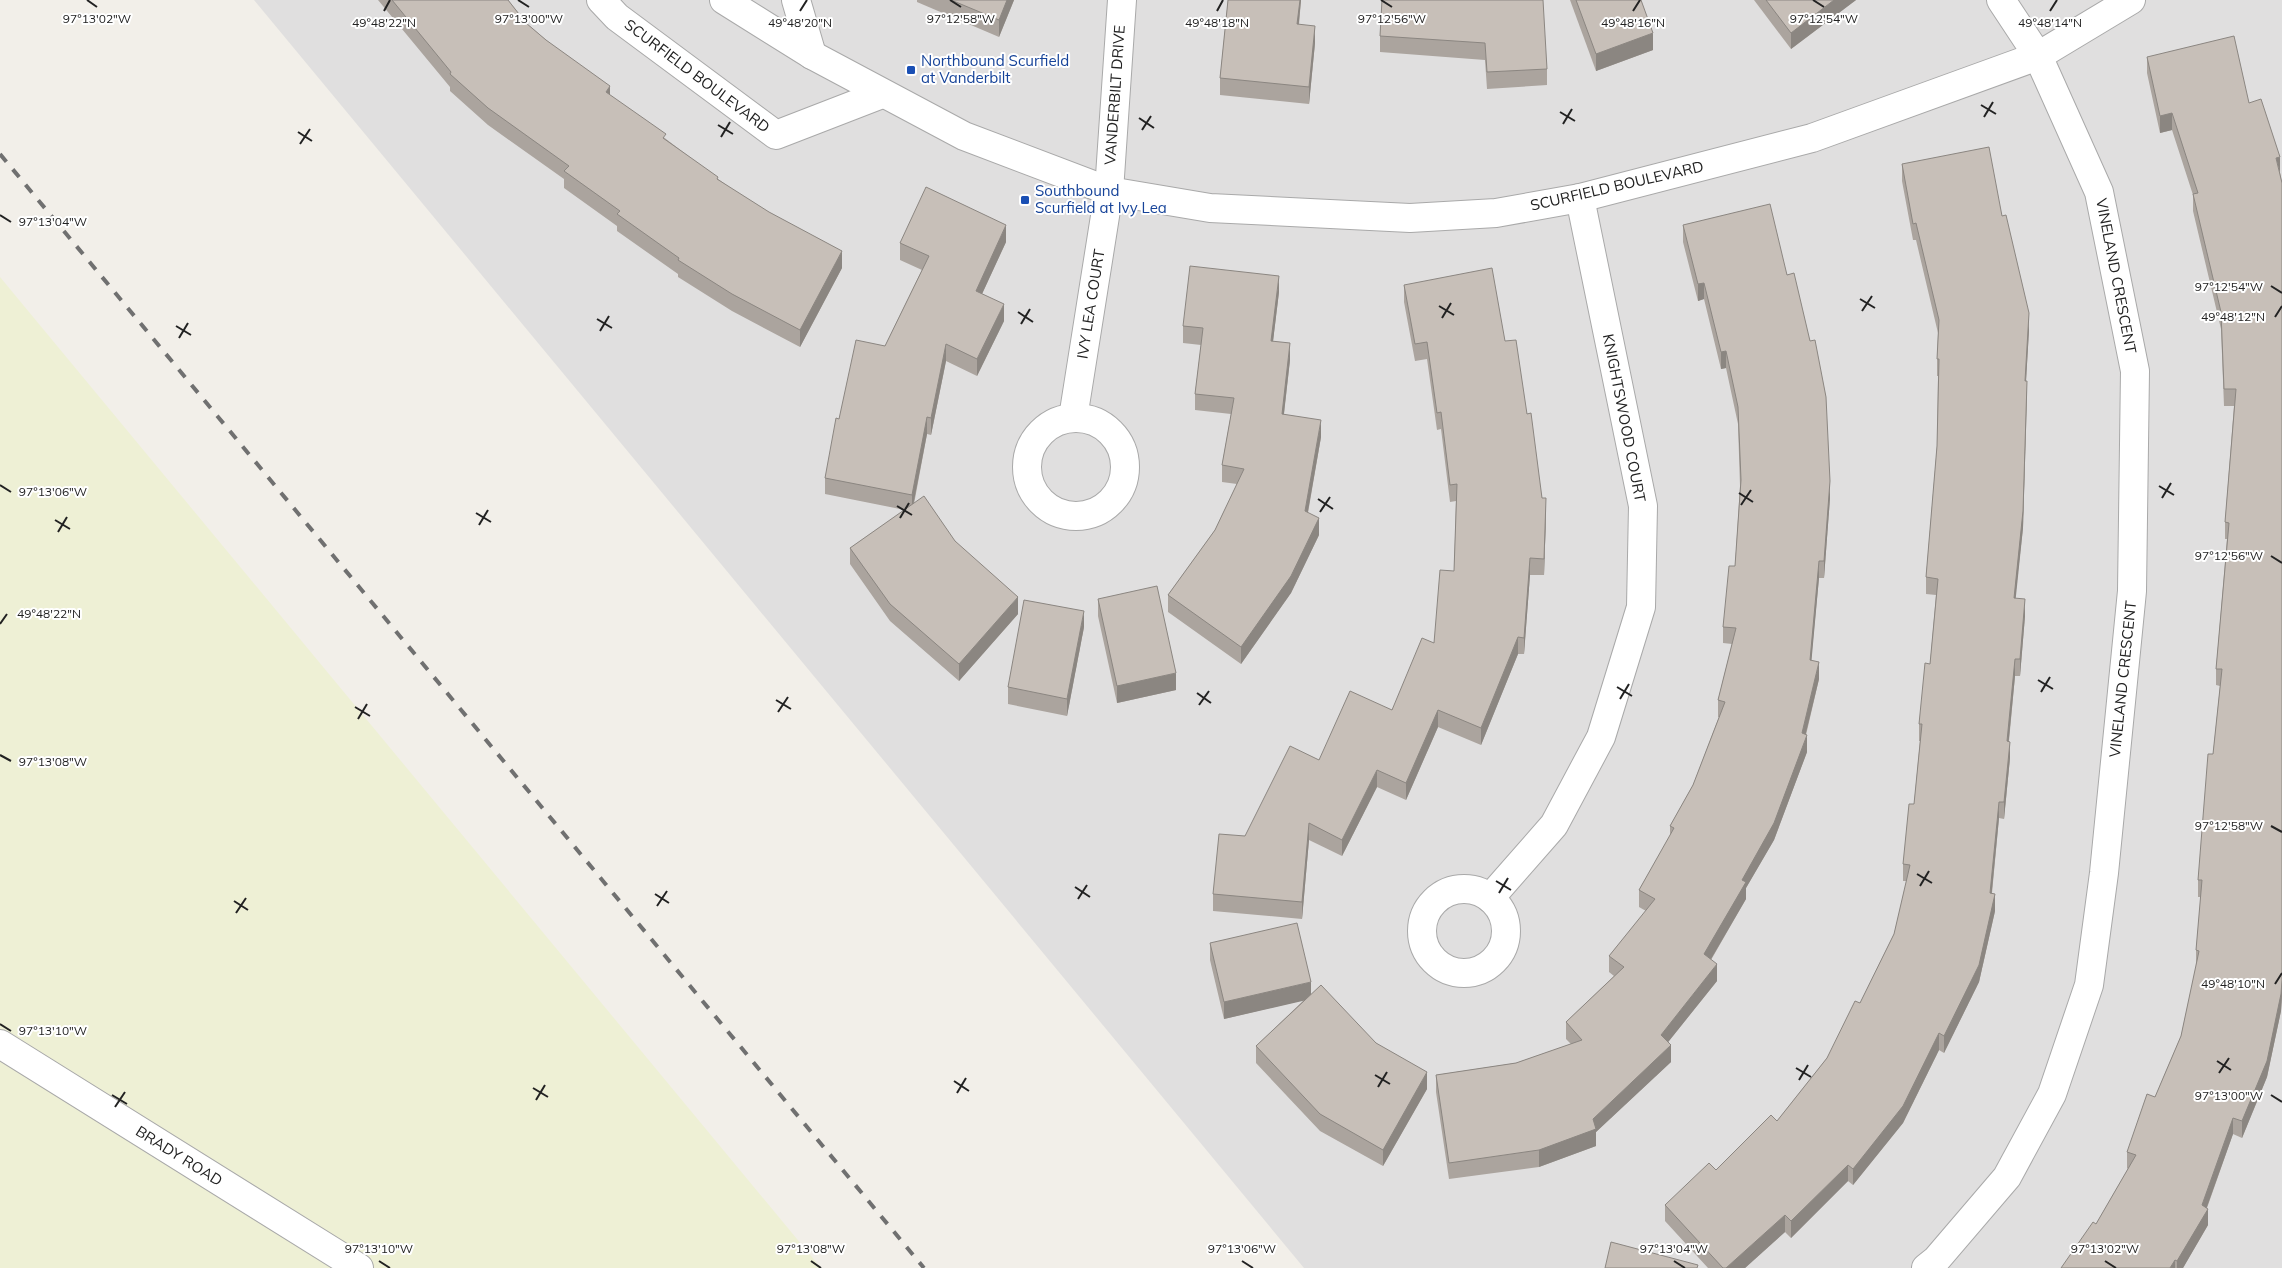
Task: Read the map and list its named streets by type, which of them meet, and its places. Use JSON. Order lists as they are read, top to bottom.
{
  "streets": {
    "street": [
      "SCURFIELD BOULEVARD",
      "VANDERBILT DRIVE",
      "VINELAND CRESCENT",
      "IVY LEA COURT",
      "KNIGHTSWOOD COURT",
      "BRADY ROAD"
    ]
  },
  "crossings": [
    ["SCURFIELD BOULEVARD", "VANDERBILT DRIVE"],
    ["SCURFIELD BOULEVARD", "VINELAND CRESCENT"],
    ["SCURFIELD BOULEVARD", "IVY LEA COURT"],
    ["SCURFIELD BOULEVARD", "KNIGHTSWOOD COURT"],
    ["VANDERBILT DRIVE", "IVY LEA COURT"]
  ],
  "places": {
    "transit": ["Northbound Scurfield at Vanderbilt", "Southbound Scurfield at Ivy Lea"]
  },
  "coordinates": [
    "97°12'54\"W",
    "97°13'02\"W",
    "97°13'00\"W",
    "97°12'58\"W",
    "97°12'56\"W",
    "49°48'22\"N",
    "49°48'20\"N",
    "49°48'18\"N",
    "49°48'16\"N",
    "49°48'14\"N",
    "97°13'04\"W",
    "49°48'12\"N",
    "97°13'06\"W",
    "97°13'08\"W",
    "49°48'10\"N",
    "97°13'10\"W"
  ]
}
